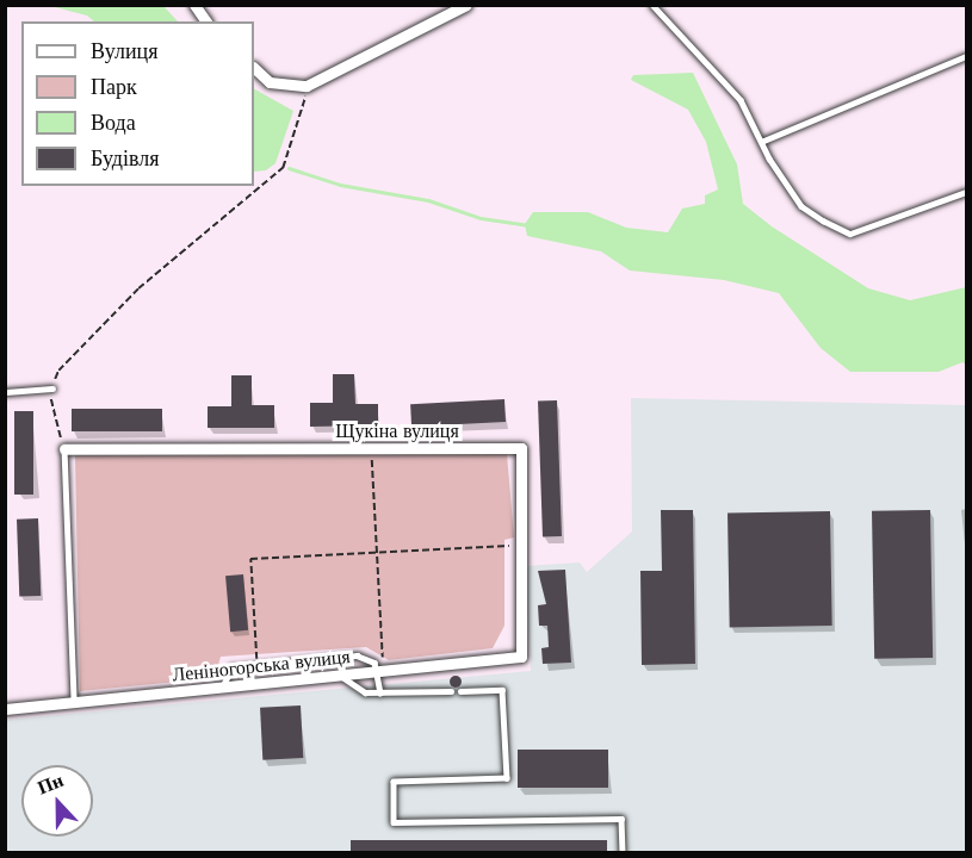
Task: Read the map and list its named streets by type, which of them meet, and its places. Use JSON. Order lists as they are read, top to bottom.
{
  "streets": {
    "street": ["Щукіна вулиця", "Леніногорська вулиця"]
  },
  "crossings": [
    ["Щукіна вулиця", "Леніногорська вулиця"]
  ],
  "legend": [
    "Вулиця",
    "Парк",
    "Вода",
    "Будівля"
  ],
  "north": "top"
}
